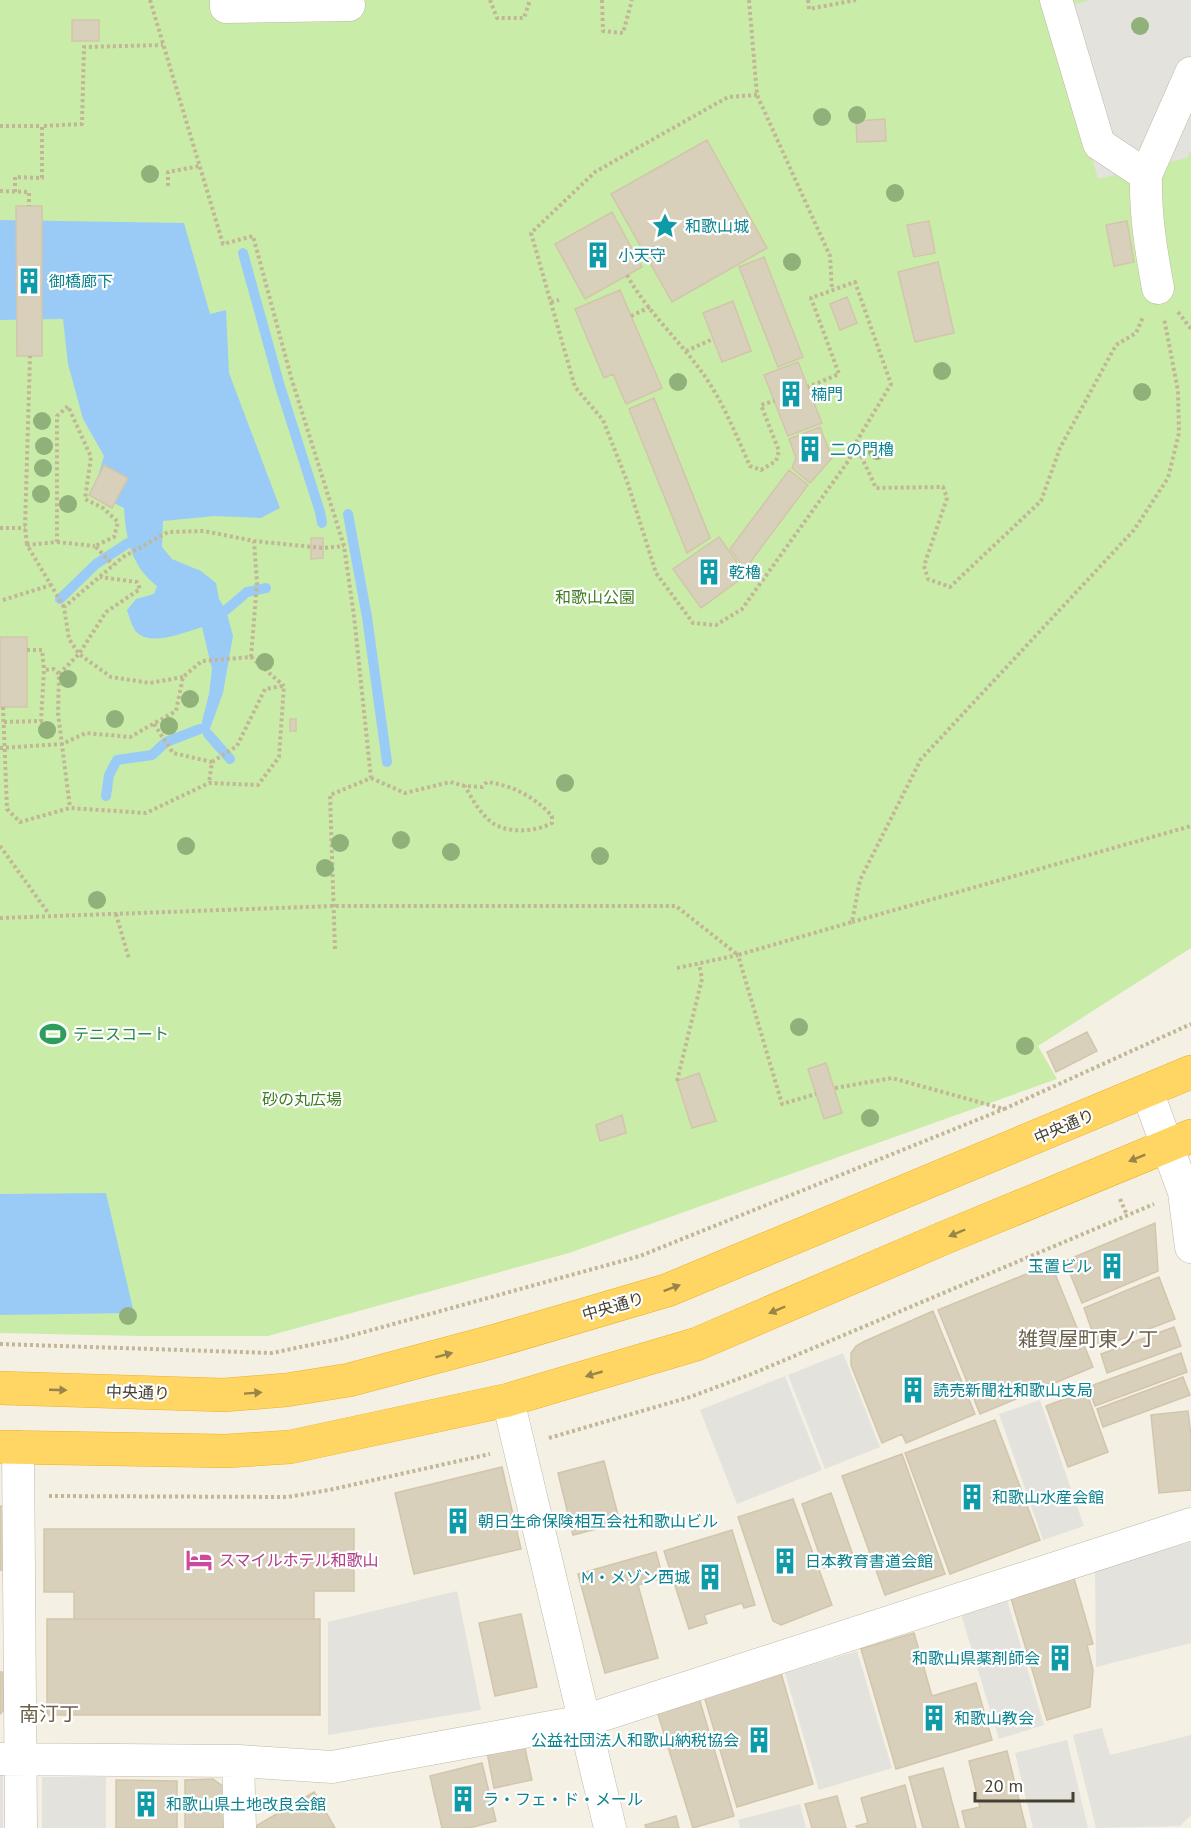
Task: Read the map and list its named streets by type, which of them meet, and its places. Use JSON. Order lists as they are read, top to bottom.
{
  "streets": {
    "highway": ["中央通り"]
  },
  "districts": ["雑賀屋町東ノ丁", "南汀丁"],
  "parks": ["和歌山公園", "砂の丸広場"],
  "places": {
    "place": ["和歌山城"],
    "building": [
      "小天守",
      "御橋廊下",
      "楠門",
      "二の門櫓",
      "乾櫓",
      "玉置ビル",
      "読売新聞社和歌山支局",
      "和歌山水産会館",
      "朝日生命保険相互会社和歌山ビル",
      "日本教育書道会館",
      "M・メゾン西城",
      "和歌山県薬剤師会",
      "和歌山教会",
      "公益社団法人和歌山納税協会",
      "ラ・フェ・ド・メール",
      "和歌山県土地改良会館"
    ],
    "sports": ["テニスコート"],
    "hotel": ["スマイルホテル和歌山"]
  },
  "scale_bar": "20 m"
}
